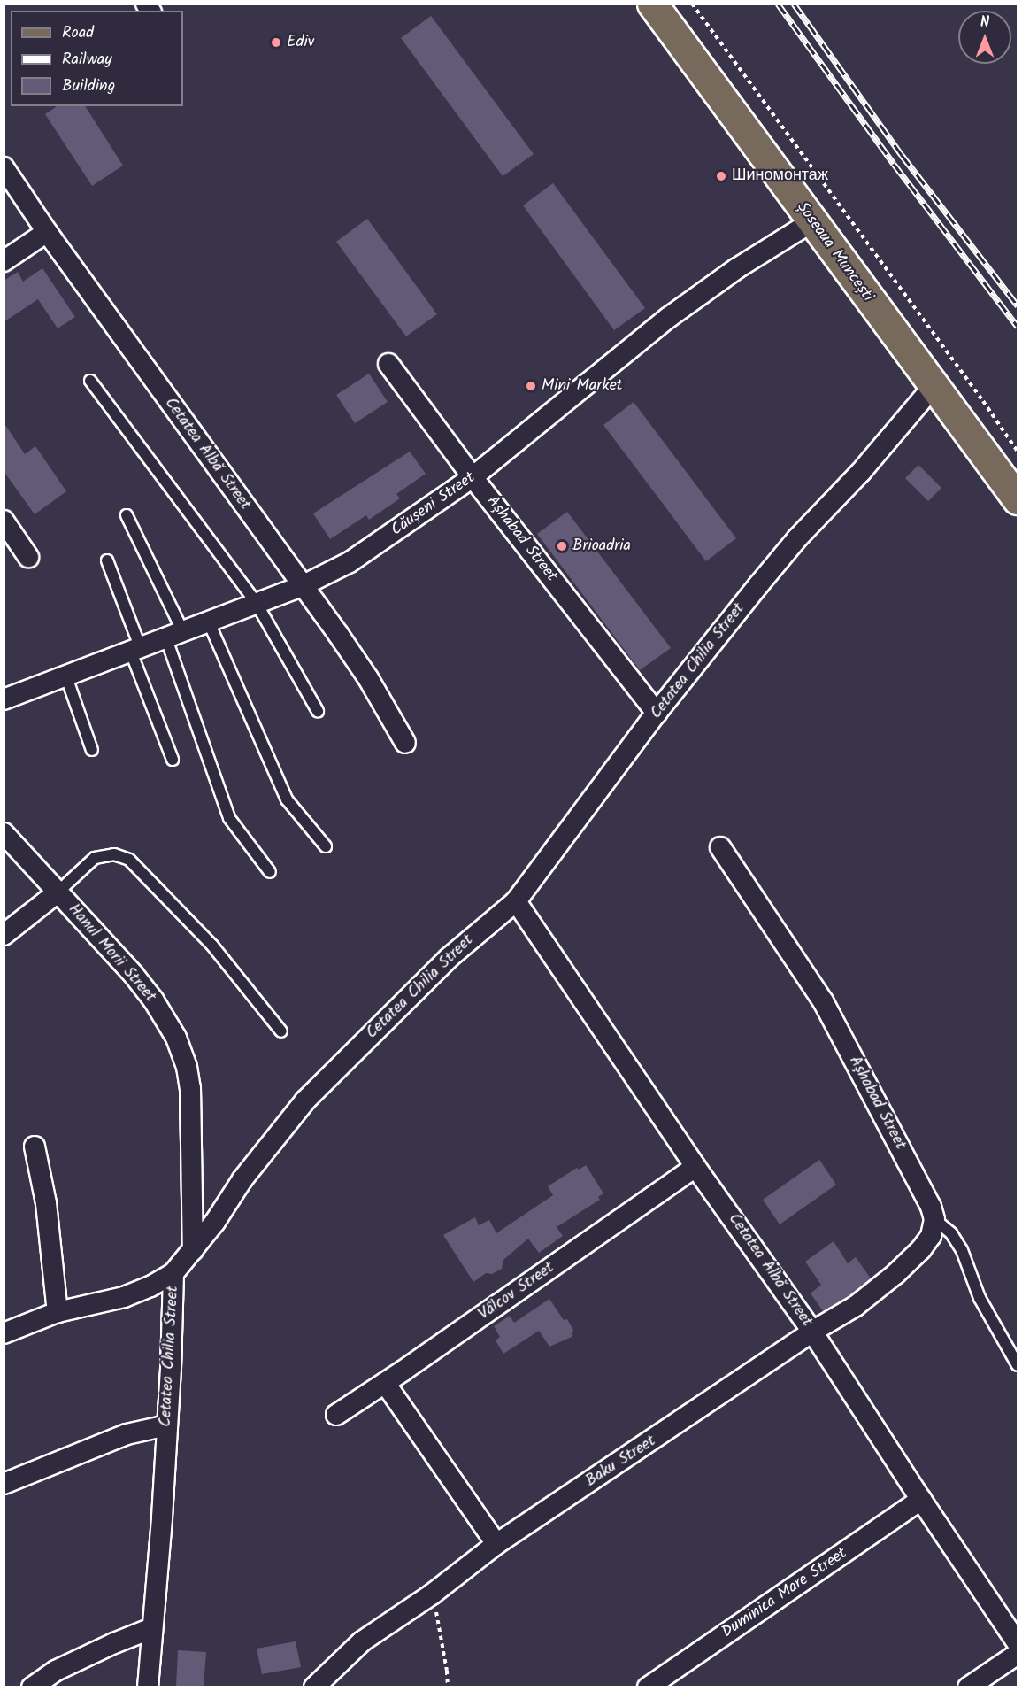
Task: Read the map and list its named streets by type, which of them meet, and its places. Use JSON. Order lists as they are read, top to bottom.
{
  "streets": {
    "main road": ["Șoseaua Muncești"],
    "street": [
      "Cetatea Albă Street",
      "Căușeni Street",
      "Așhabad Street",
      "Cetatea Chilia Street",
      "Hanul Morii Street",
      "Vâlcov Street",
      "Baku Street",
      "Duminica Mare Street"
    ]
  },
  "crossings": [
    ["Șoseaua Muncești", "Căușeni Street"],
    ["Șoseaua Muncești", "Cetatea Chilia Street"],
    ["Cetatea Albă Street", "Căușeni Street"],
    ["Cetatea Albă Street", "Cetatea Chilia Street"],
    ["Cetatea Albă Street", "Vâlcov Street"],
    ["Cetatea Albă Street", "Baku Street"],
    ["Cetatea Albă Street", "Duminica Mare Street"],
    ["Căușeni Street", "Așhabad Street"],
    ["Așhabad Street", "Cetatea Chilia Street"],
    ["Cetatea Chilia Street", "Hanul Morii Street"]
  ],
  "places": [
    "Ediv",
    "Шиномонтаж",
    "Mini Market",
    "Brioadria"
  ],
  "legend": ["Road", "Railway", "Building"],
  "north": "top"
}
